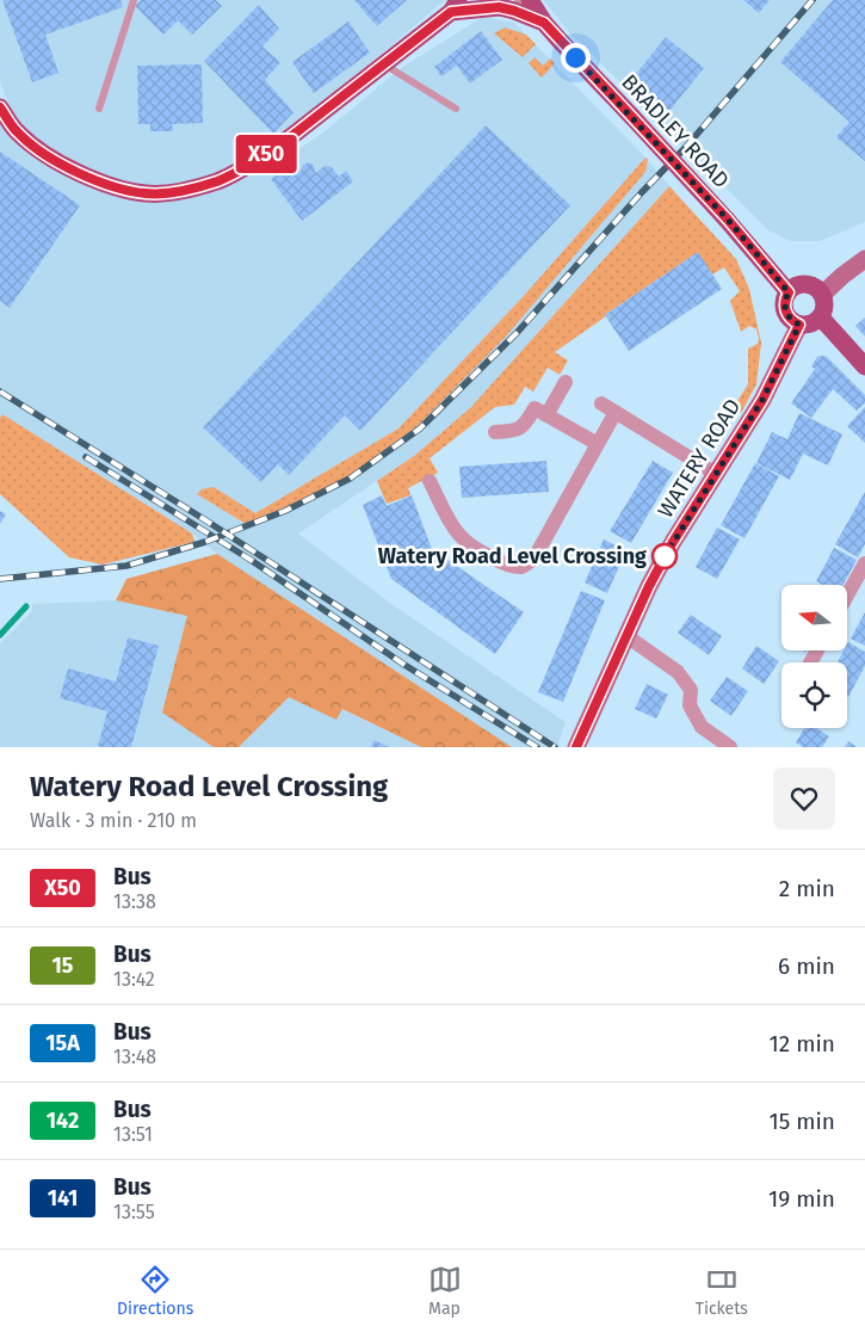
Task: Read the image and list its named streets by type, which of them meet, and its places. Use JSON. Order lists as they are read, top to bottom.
{
  "streets": {
    "main road": ["BRADLEY ROAD"],
    "street": ["WATERY ROAD"]
  },
  "crossings": [
    ["BRADLEY ROAD", "WATERY ROAD"]
  ],
  "places": ["Watery Road Level Crossing"],
  "lines": ["bus line X50"],
  "north": "left",
  "page": {
    "on_map": "X50",
    "heading": ["Watery Road Level Crossing", "Walk · 3 min · 210 m"],
    "list": [
      {
        "mark": "X50",
        "name": "Bus",
        "note": "13:38",
        "value": "2 min"
      },
      {
        "mark": "15",
        "name": "Bus",
        "note": "13:42",
        "value": "6 min"
      },
      {
        "mark": "15A",
        "name": "Bus",
        "note": "13:48",
        "value": "12 min"
      },
      {
        "mark": "142",
        "name": "Bus",
        "note": "13:51",
        "value": "15 min"
      },
      {
        "mark": "141",
        "name": "Bus",
        "note": "13:55",
        "value": "19 min"
      }
    ],
    "tabs": ["Directions", "Map", "Tickets"]
  }
}
